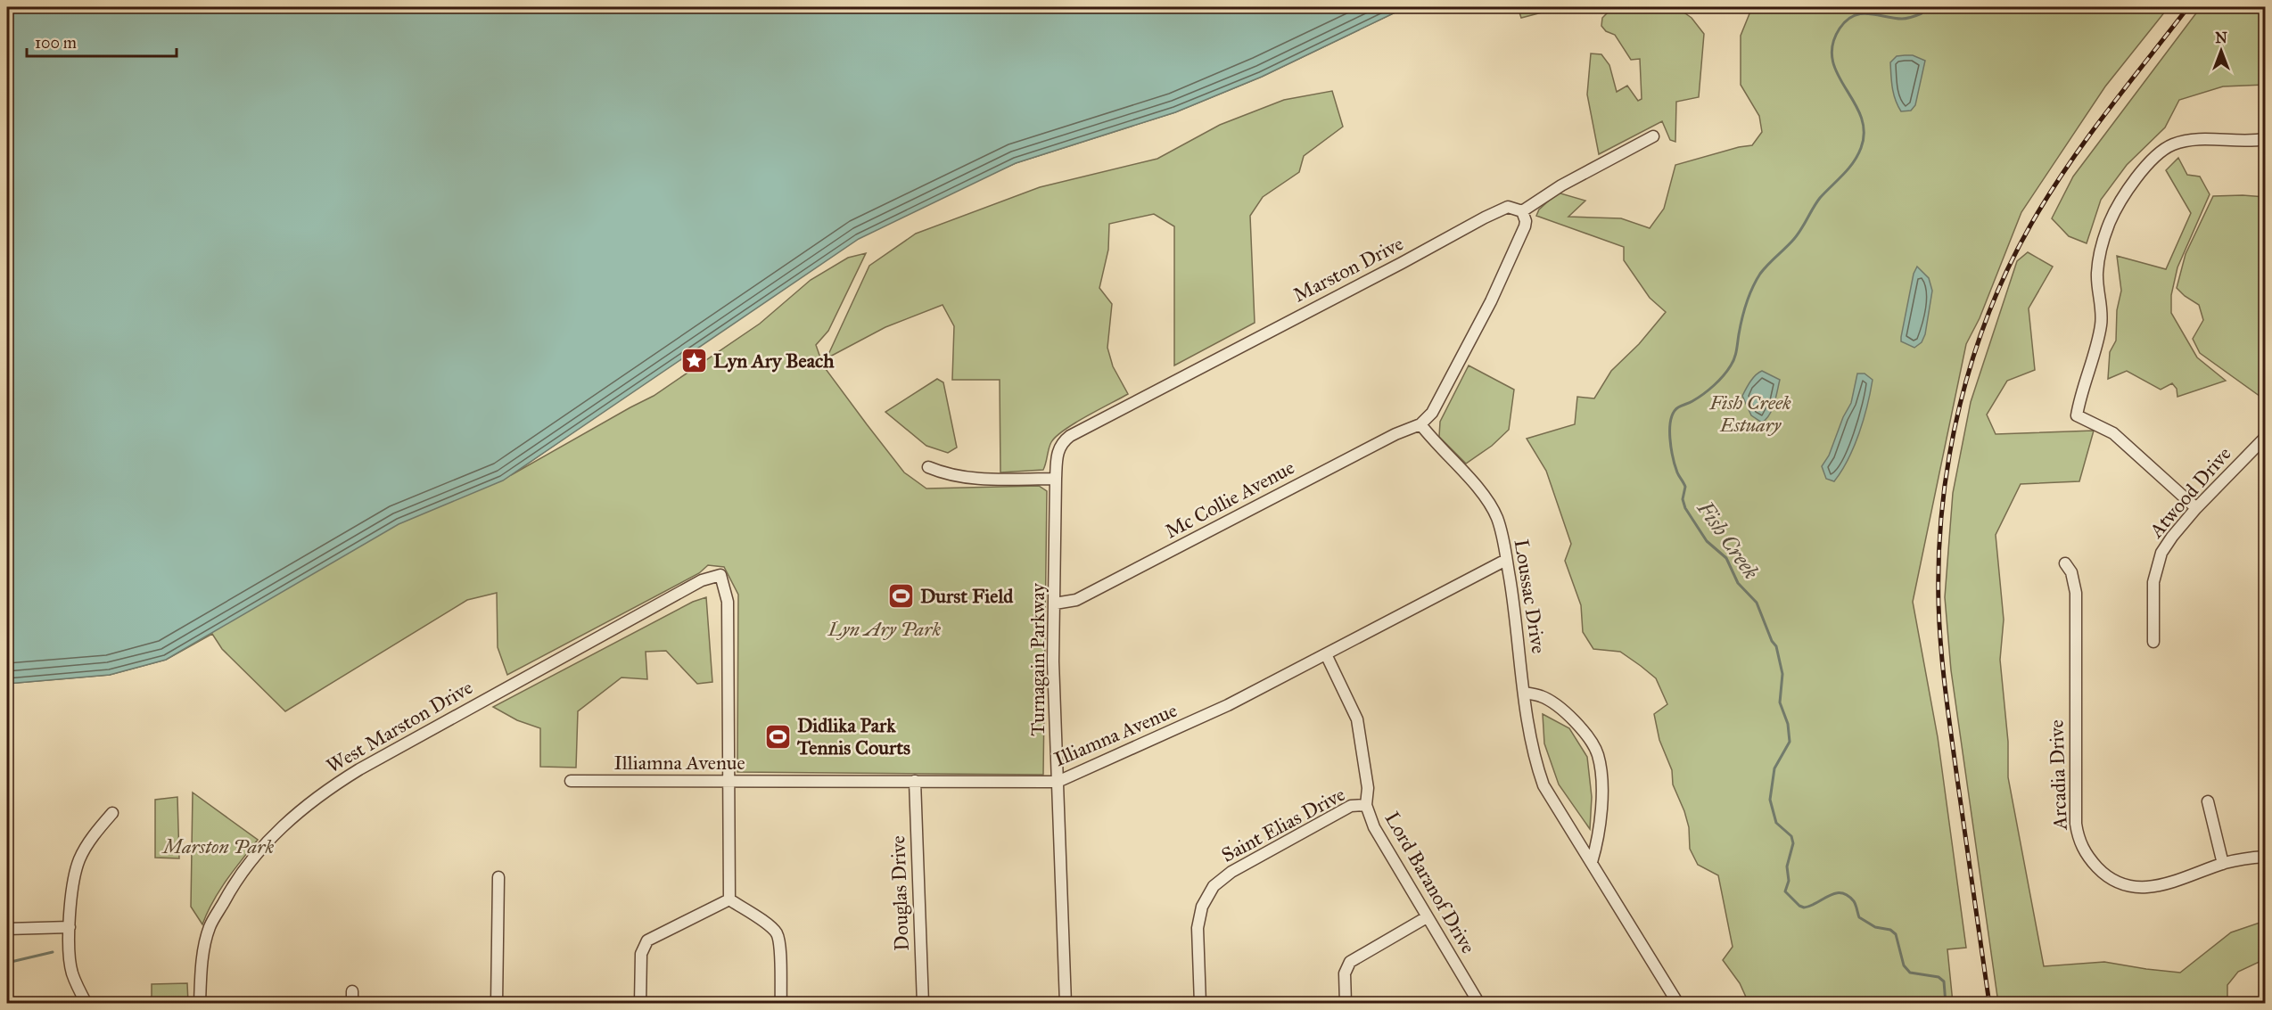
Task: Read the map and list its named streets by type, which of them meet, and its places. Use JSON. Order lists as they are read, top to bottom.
{
  "streets": {
    "street": [
      "Marston Drive",
      "Atwood Drive",
      "Mc Collie Avenue",
      "Loussac Drive",
      "Turnagain Parkway",
      "West Marston Drive",
      "Illiamna Avenue",
      "Arcadia Drive",
      "Saint Elias Drive",
      "Lord Baranof Drive",
      "Douglas Drive"
    ]
  },
  "crossings": [
    ["Marston Drive", "Turnagain Parkway"],
    ["Mc Collie Avenue", "Loussac Drive"],
    ["Mc Collie Avenue", "Turnagain Parkway"],
    ["Loussac Drive", "Illiamna Avenue"],
    ["Turnagain Parkway", "Illiamna Avenue"],
    ["West Marston Drive", "Illiamna Avenue"],
    ["Illiamna Avenue", "Lord Baranof Drive"],
    ["Illiamna Avenue", "Douglas Drive"],
    ["Saint Elias Drive", "Lord Baranof Drive"]
  ],
  "water": ["Fish Creek"],
  "parks": ["Fish Creek Estuary", "Lyn Ary Park", "Marston Park"],
  "places": {
    "place": ["Lyn Ary Beach"],
    "sports": ["Durst Field", "Didlika Park Tennis Courts"]
  },
  "scale_bar": "100 m",
  "north": "top"
}
